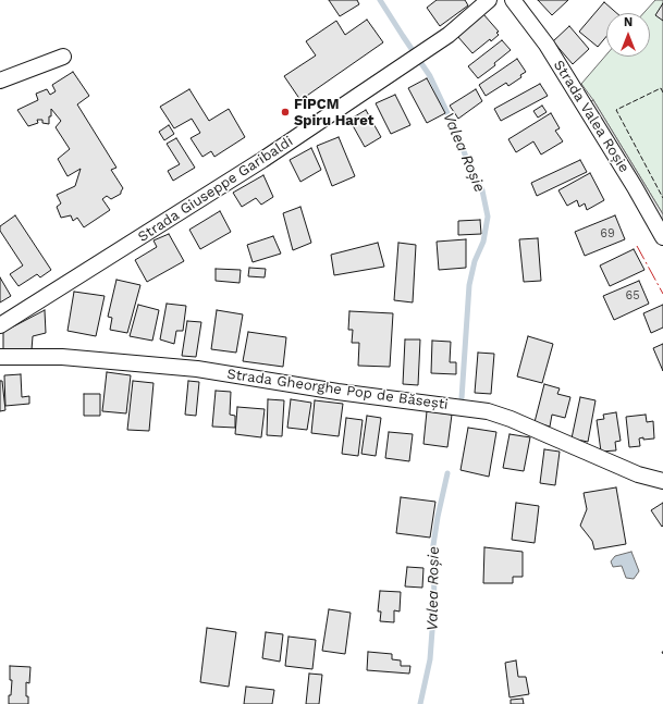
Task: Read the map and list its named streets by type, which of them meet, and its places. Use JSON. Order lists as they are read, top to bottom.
{
  "streets": {
    "street": ["Strada Valea Roșie", "Strada Giuseppe Garibaldi", "Strada Gheorghe Pop de Băsești"]
  },
  "water": ["Valea Roșie"],
  "places": ["FÎPCM Spiru Haret"],
  "house_numbers": ["69", "65"],
  "north": "top"
}
